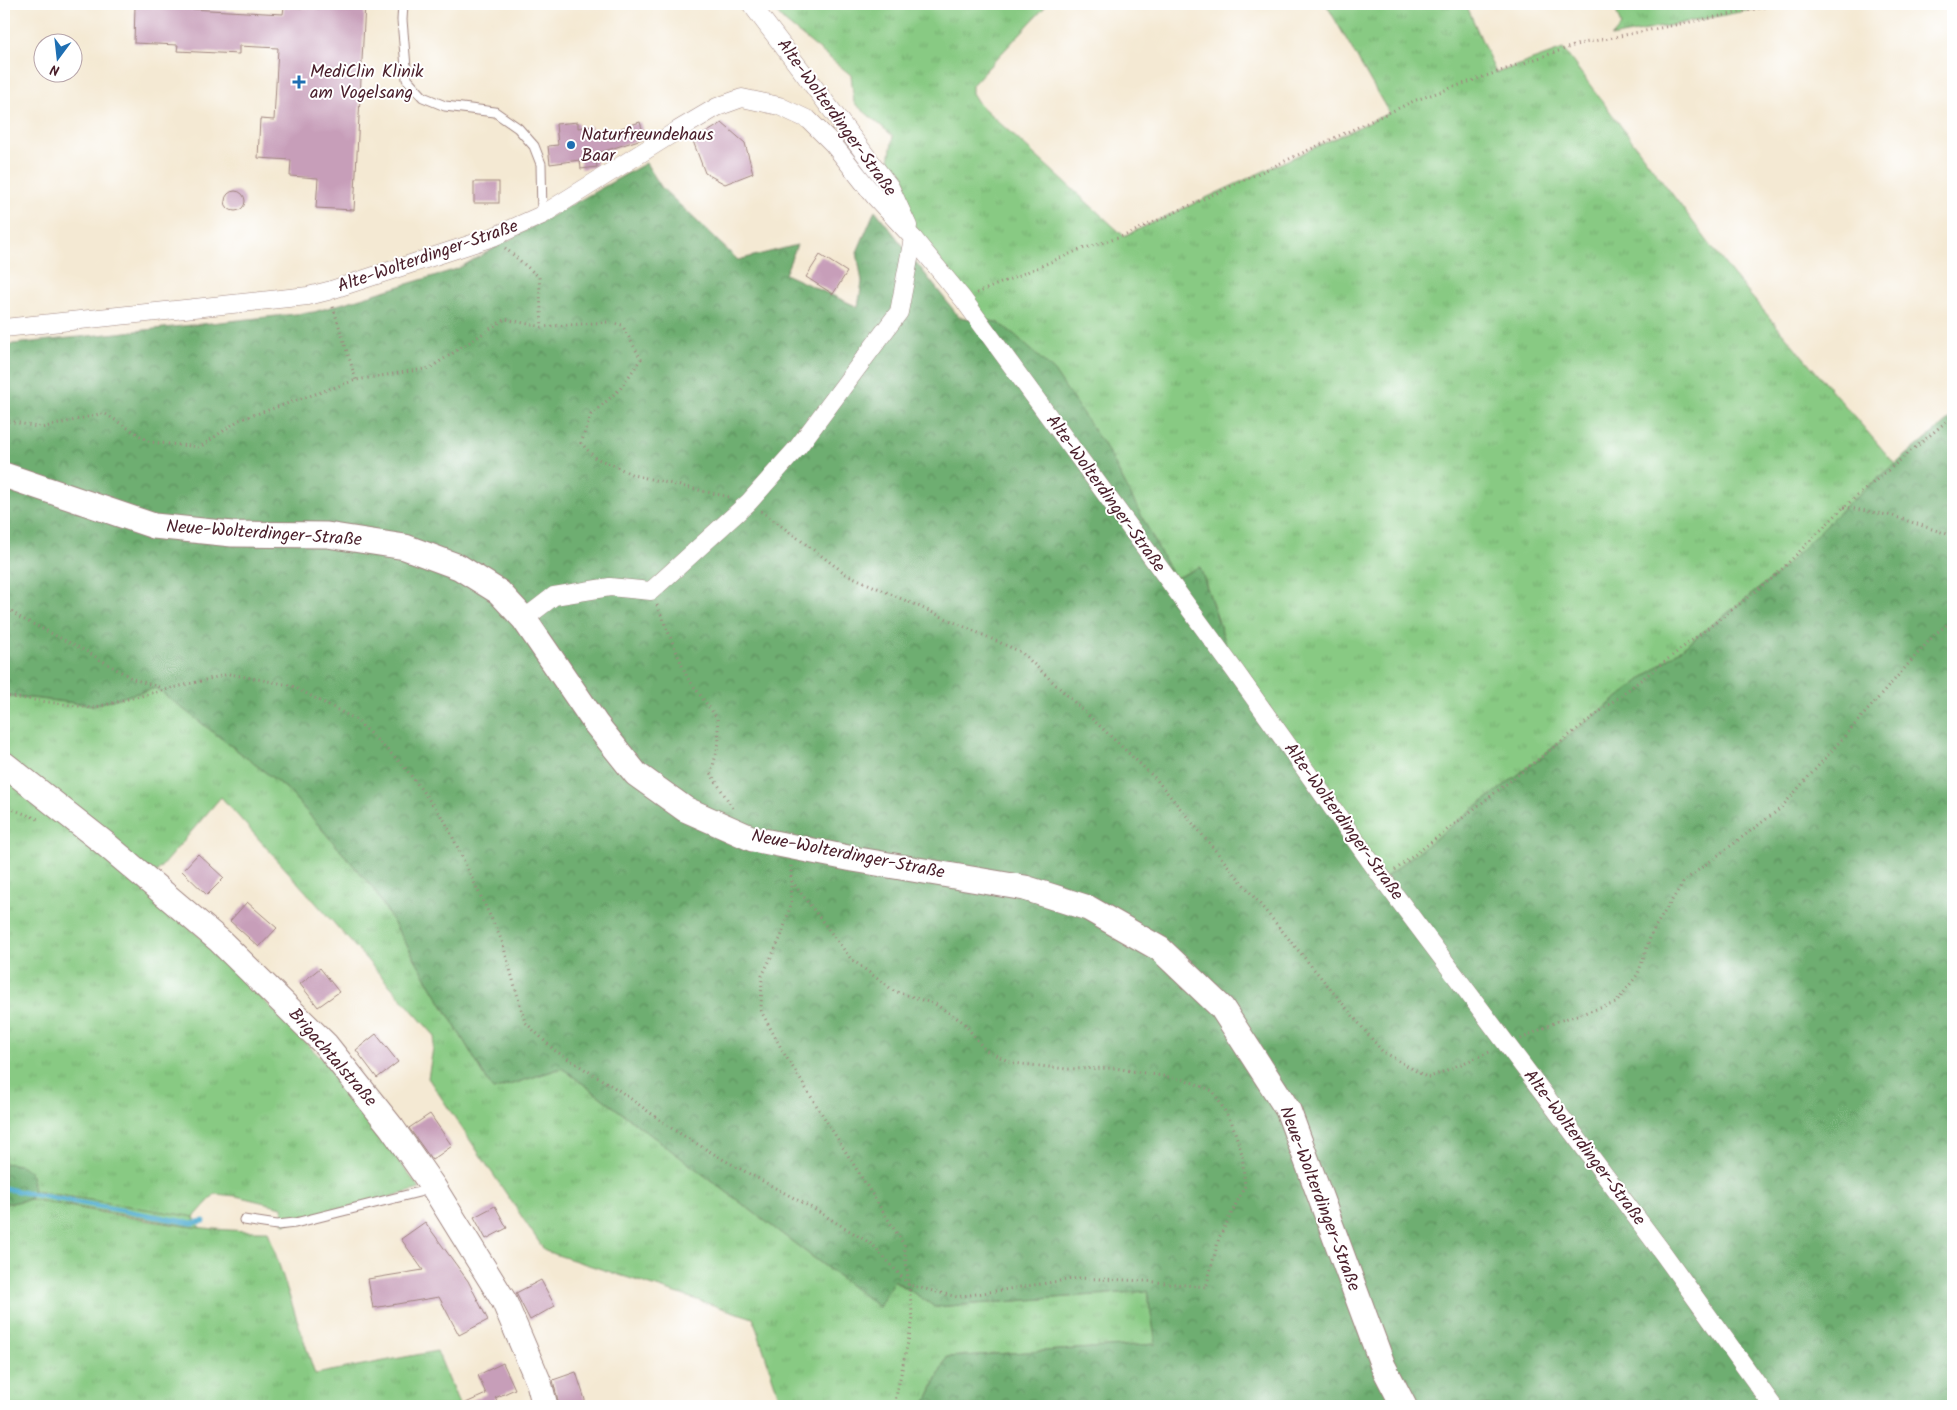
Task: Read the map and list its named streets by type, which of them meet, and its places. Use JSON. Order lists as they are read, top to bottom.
{
  "streets": {
    "main road": ["Neue-Wolterdinger-Straße", "Brigachtalstraße"],
    "street": ["Alte-Wolterdinger-Straße"]
  },
  "places": {
    "health": ["MediClin Klinik am Vogelsang"],
    "other": ["Naturfreundehaus Baar"]
  },
  "north": "bottom"
}
